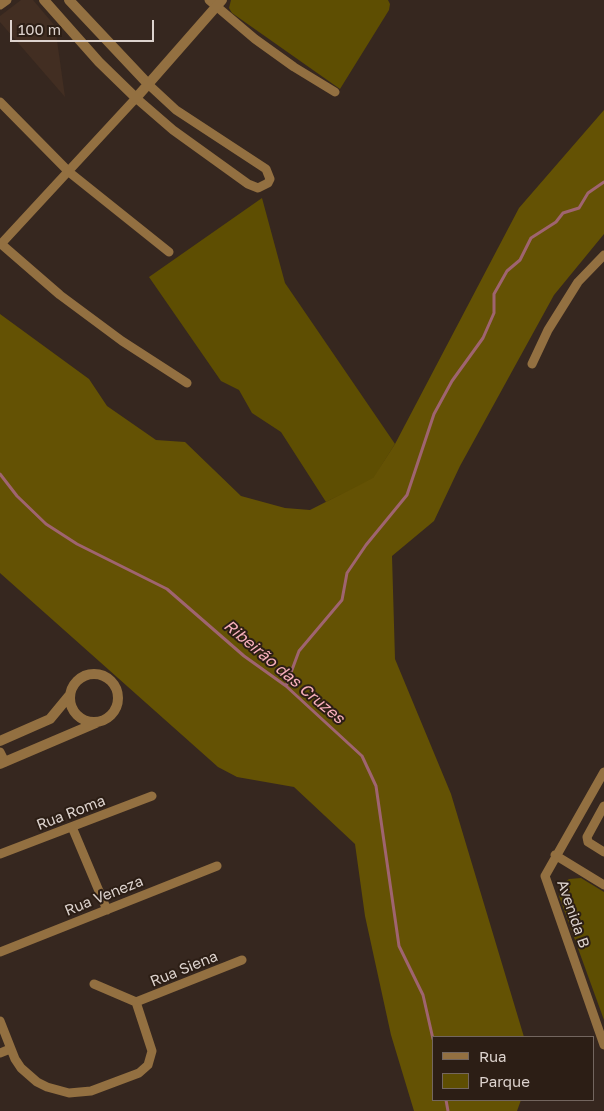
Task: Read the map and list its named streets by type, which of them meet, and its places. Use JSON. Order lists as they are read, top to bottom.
{
  "streets": {
    "street": [
      "Rua Roma",
      "Rua Veneza",
      "Avenida B",
      "Rua Siena"
    ]
  },
  "water": ["Ribeirão das Cruzes"],
  "legend": ["Rua", "Parque"],
  "scale_bar": "100 m"
}
